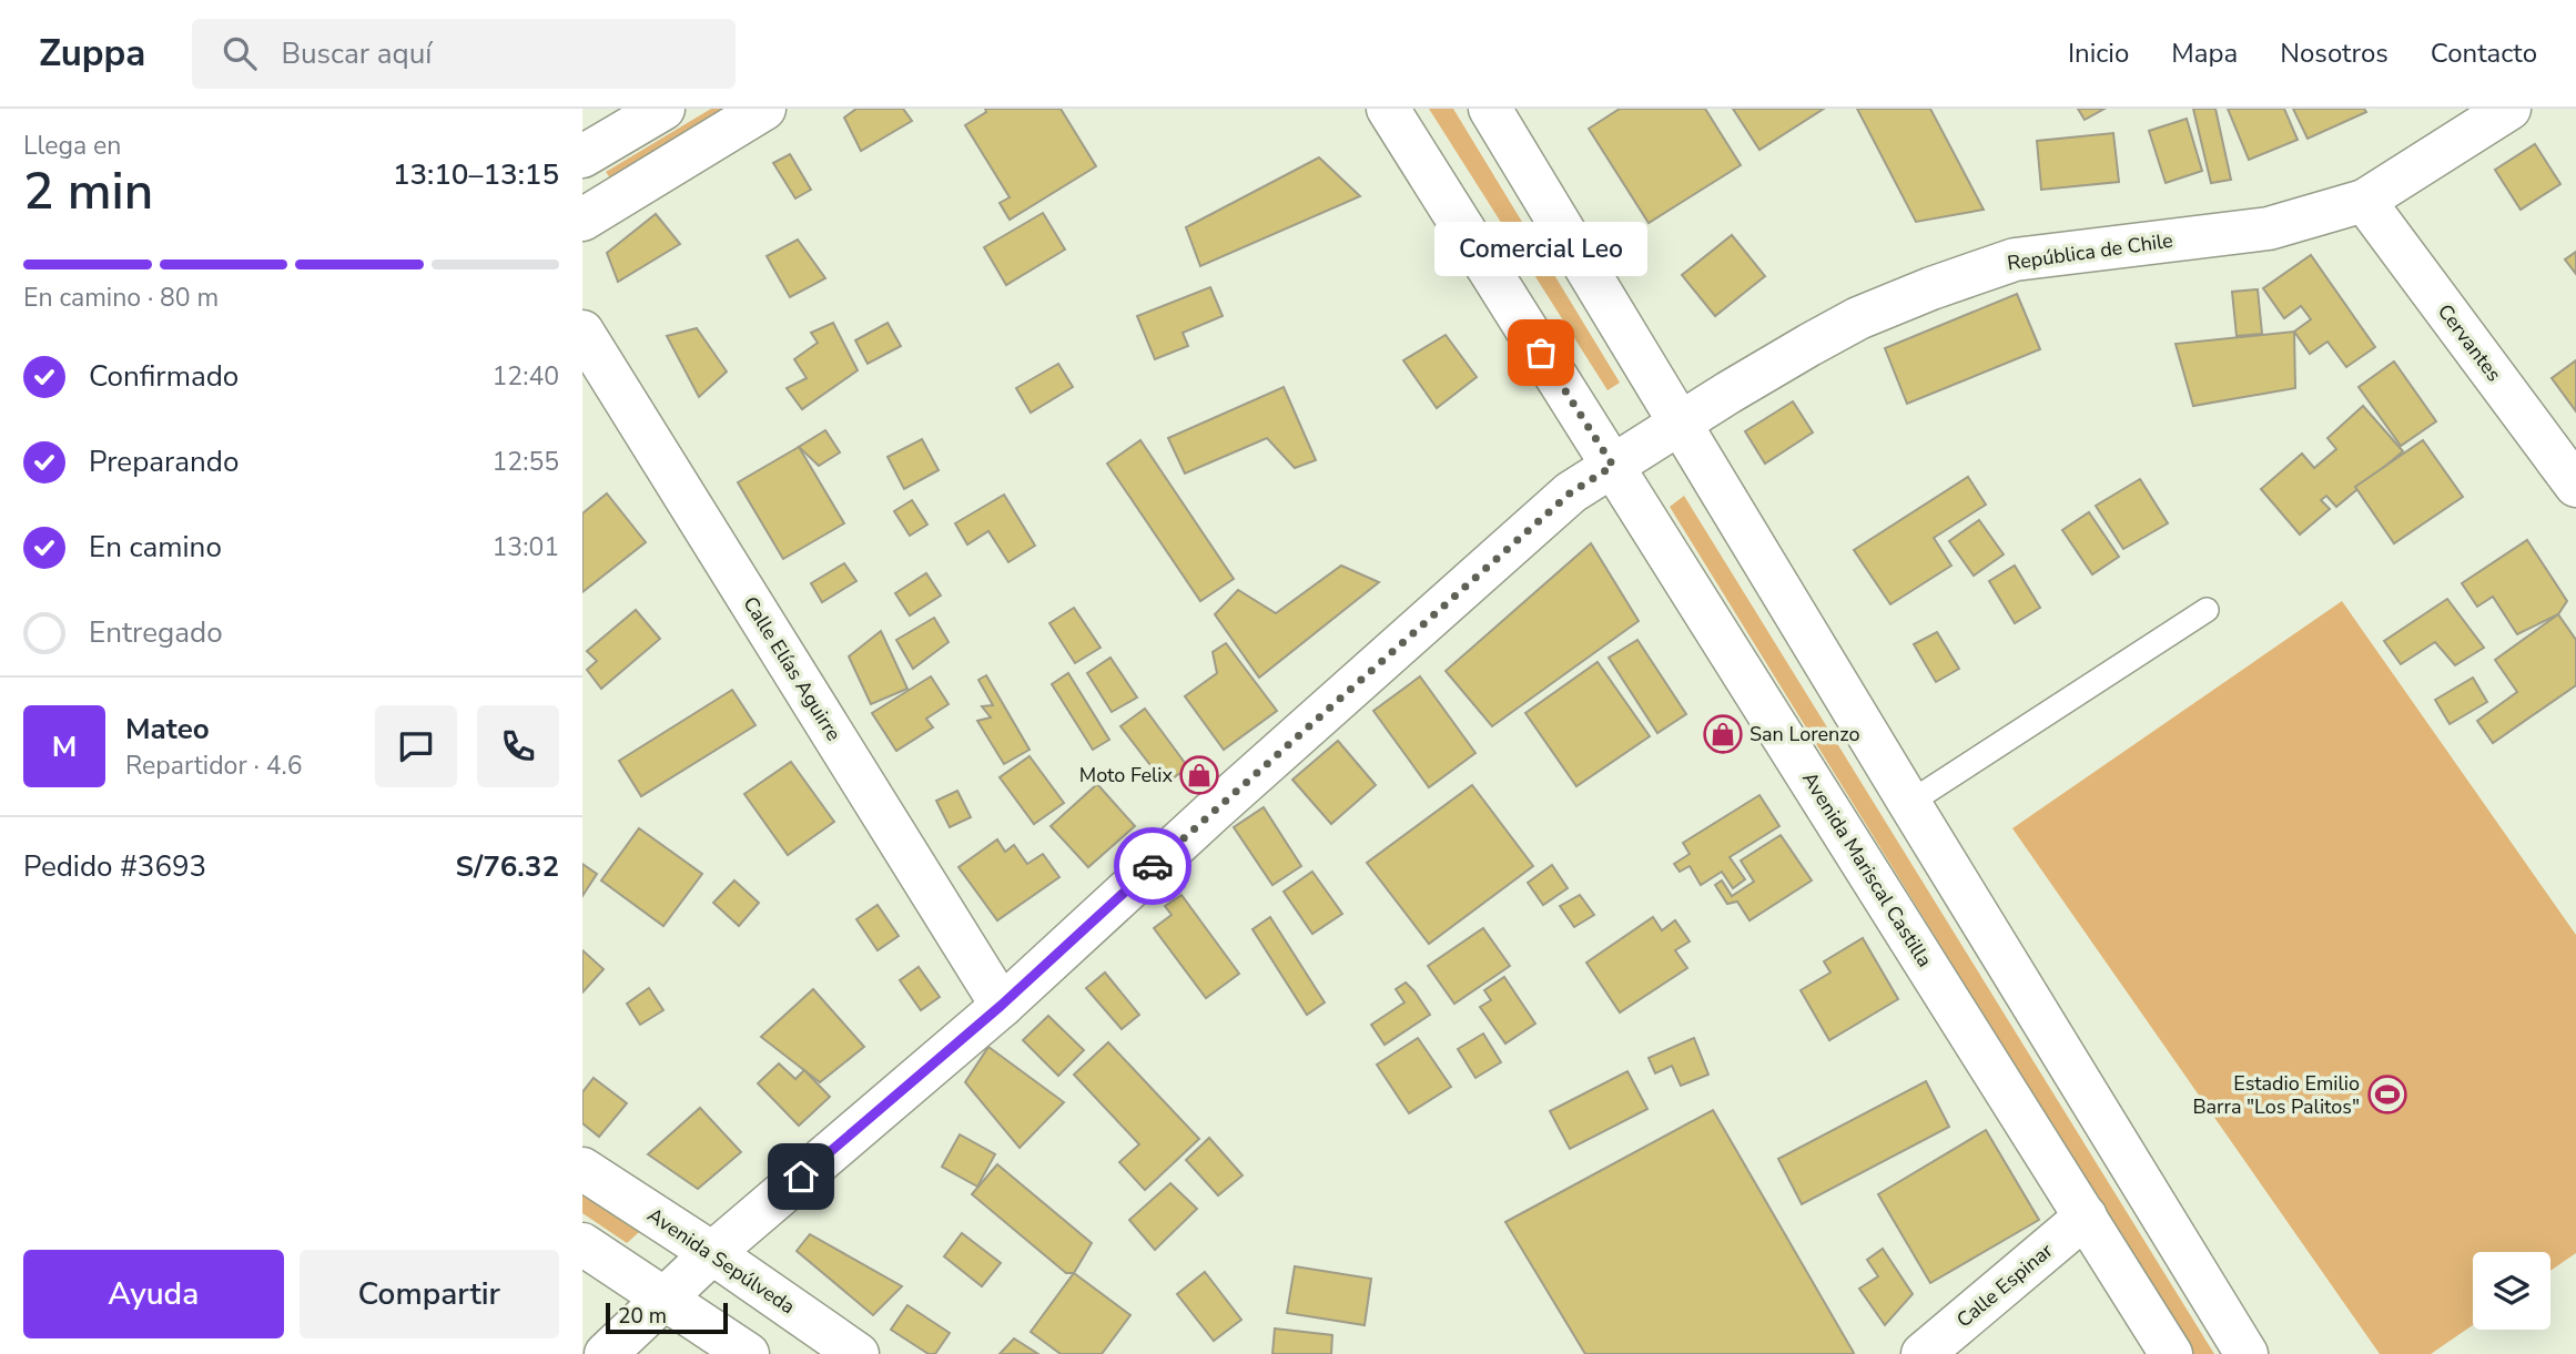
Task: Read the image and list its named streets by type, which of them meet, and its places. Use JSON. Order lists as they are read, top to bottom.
{
  "streets": {
    "street": [
      "República de Chile",
      "Cervantes",
      "Calle Elías Aguirre",
      "Avenida Mariscal Castilla",
      "Avenida Sepúlveda",
      "Calle Espinar"
    ]
  },
  "crossings": [
    ["República de Chile", "Cervantes"],
    ["República de Chile", "Calle Elías Aguirre"],
    ["República de Chile", "Avenida Mariscal Castilla"],
    ["República de Chile", "Avenida Sepúlveda"],
    ["Avenida Mariscal Castilla", "Calle Espinar"]
  ],
  "places": {
    "other": ["Comercial Leo"],
    "shop": ["San Lorenzo", "Moto Felix"],
    "sports": ["Estadio Emilio Barra \"Los Palitos\""]
  },
  "scale_bar": "20 m",
  "page": {
    "header": "Zuppa",
    "search": "Buscar aquí",
    "nav": [
      "Inicio",
      "Mapa",
      "Nosotros",
      "Contacto"
    ],
    "heading": ["2 min", "Llega en", "13:10–13:15"],
    "panel": [
      "Mateo",
      "Repartidor · 4.6",
      "Pedido #3693",
      "S/76.32"
    ],
    "bubble": "Comercial Leo",
    "bar": "En camino · 80 m",
    "list": [
      ["Confirmado", "12:40"],
      ["Preparando", "12:55"],
      ["En camino", "13:01"],
      "Entregado"
    ],
    "round": "M",
    "buttons": ["Ayuda", "Compartir"],
    "scale": "20 m"
  }
}
